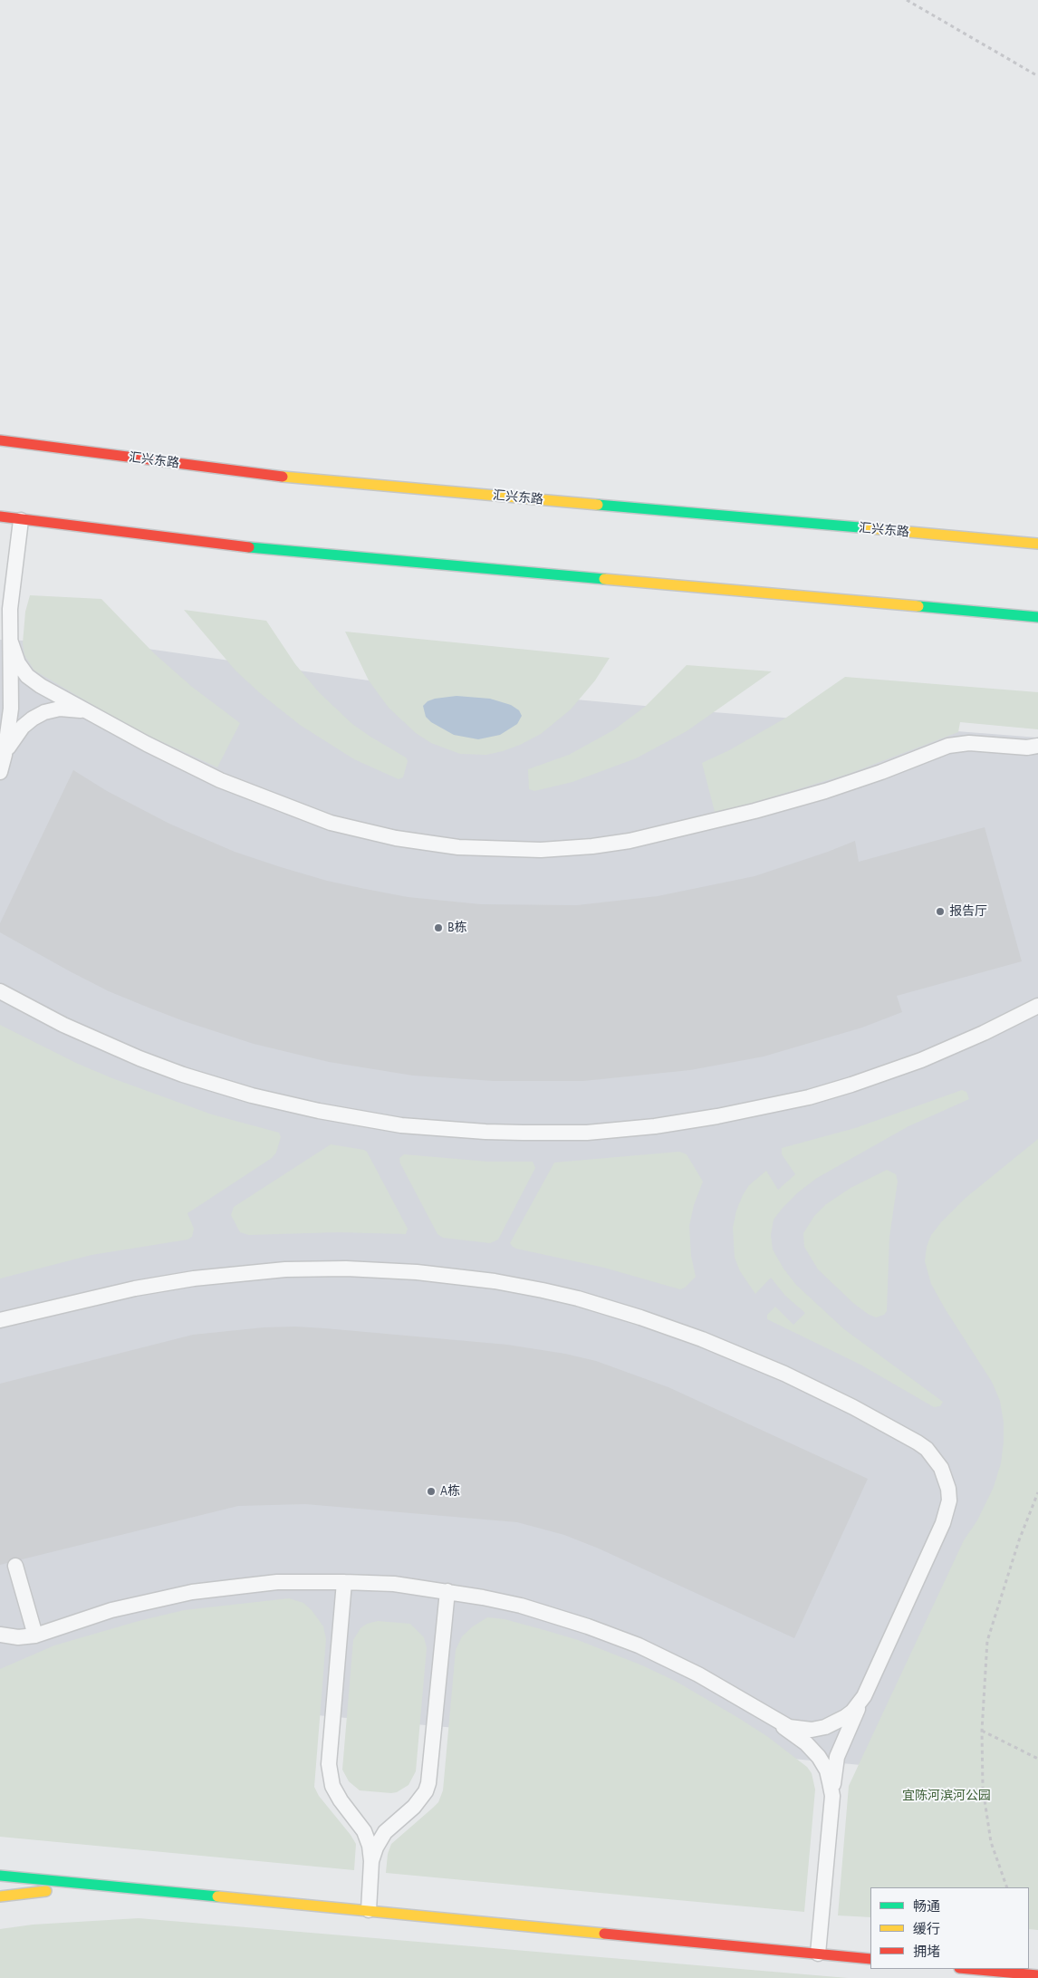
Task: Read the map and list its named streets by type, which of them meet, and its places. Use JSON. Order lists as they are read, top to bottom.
{
  "streets": {
    "main road": ["汇兴东路"]
  },
  "parks": ["宜陈河滨河公园"],
  "places": ["报告厅", "B栋", "A栋"],
  "legend": ["畅通", "缓行", "拥堵"]
}
